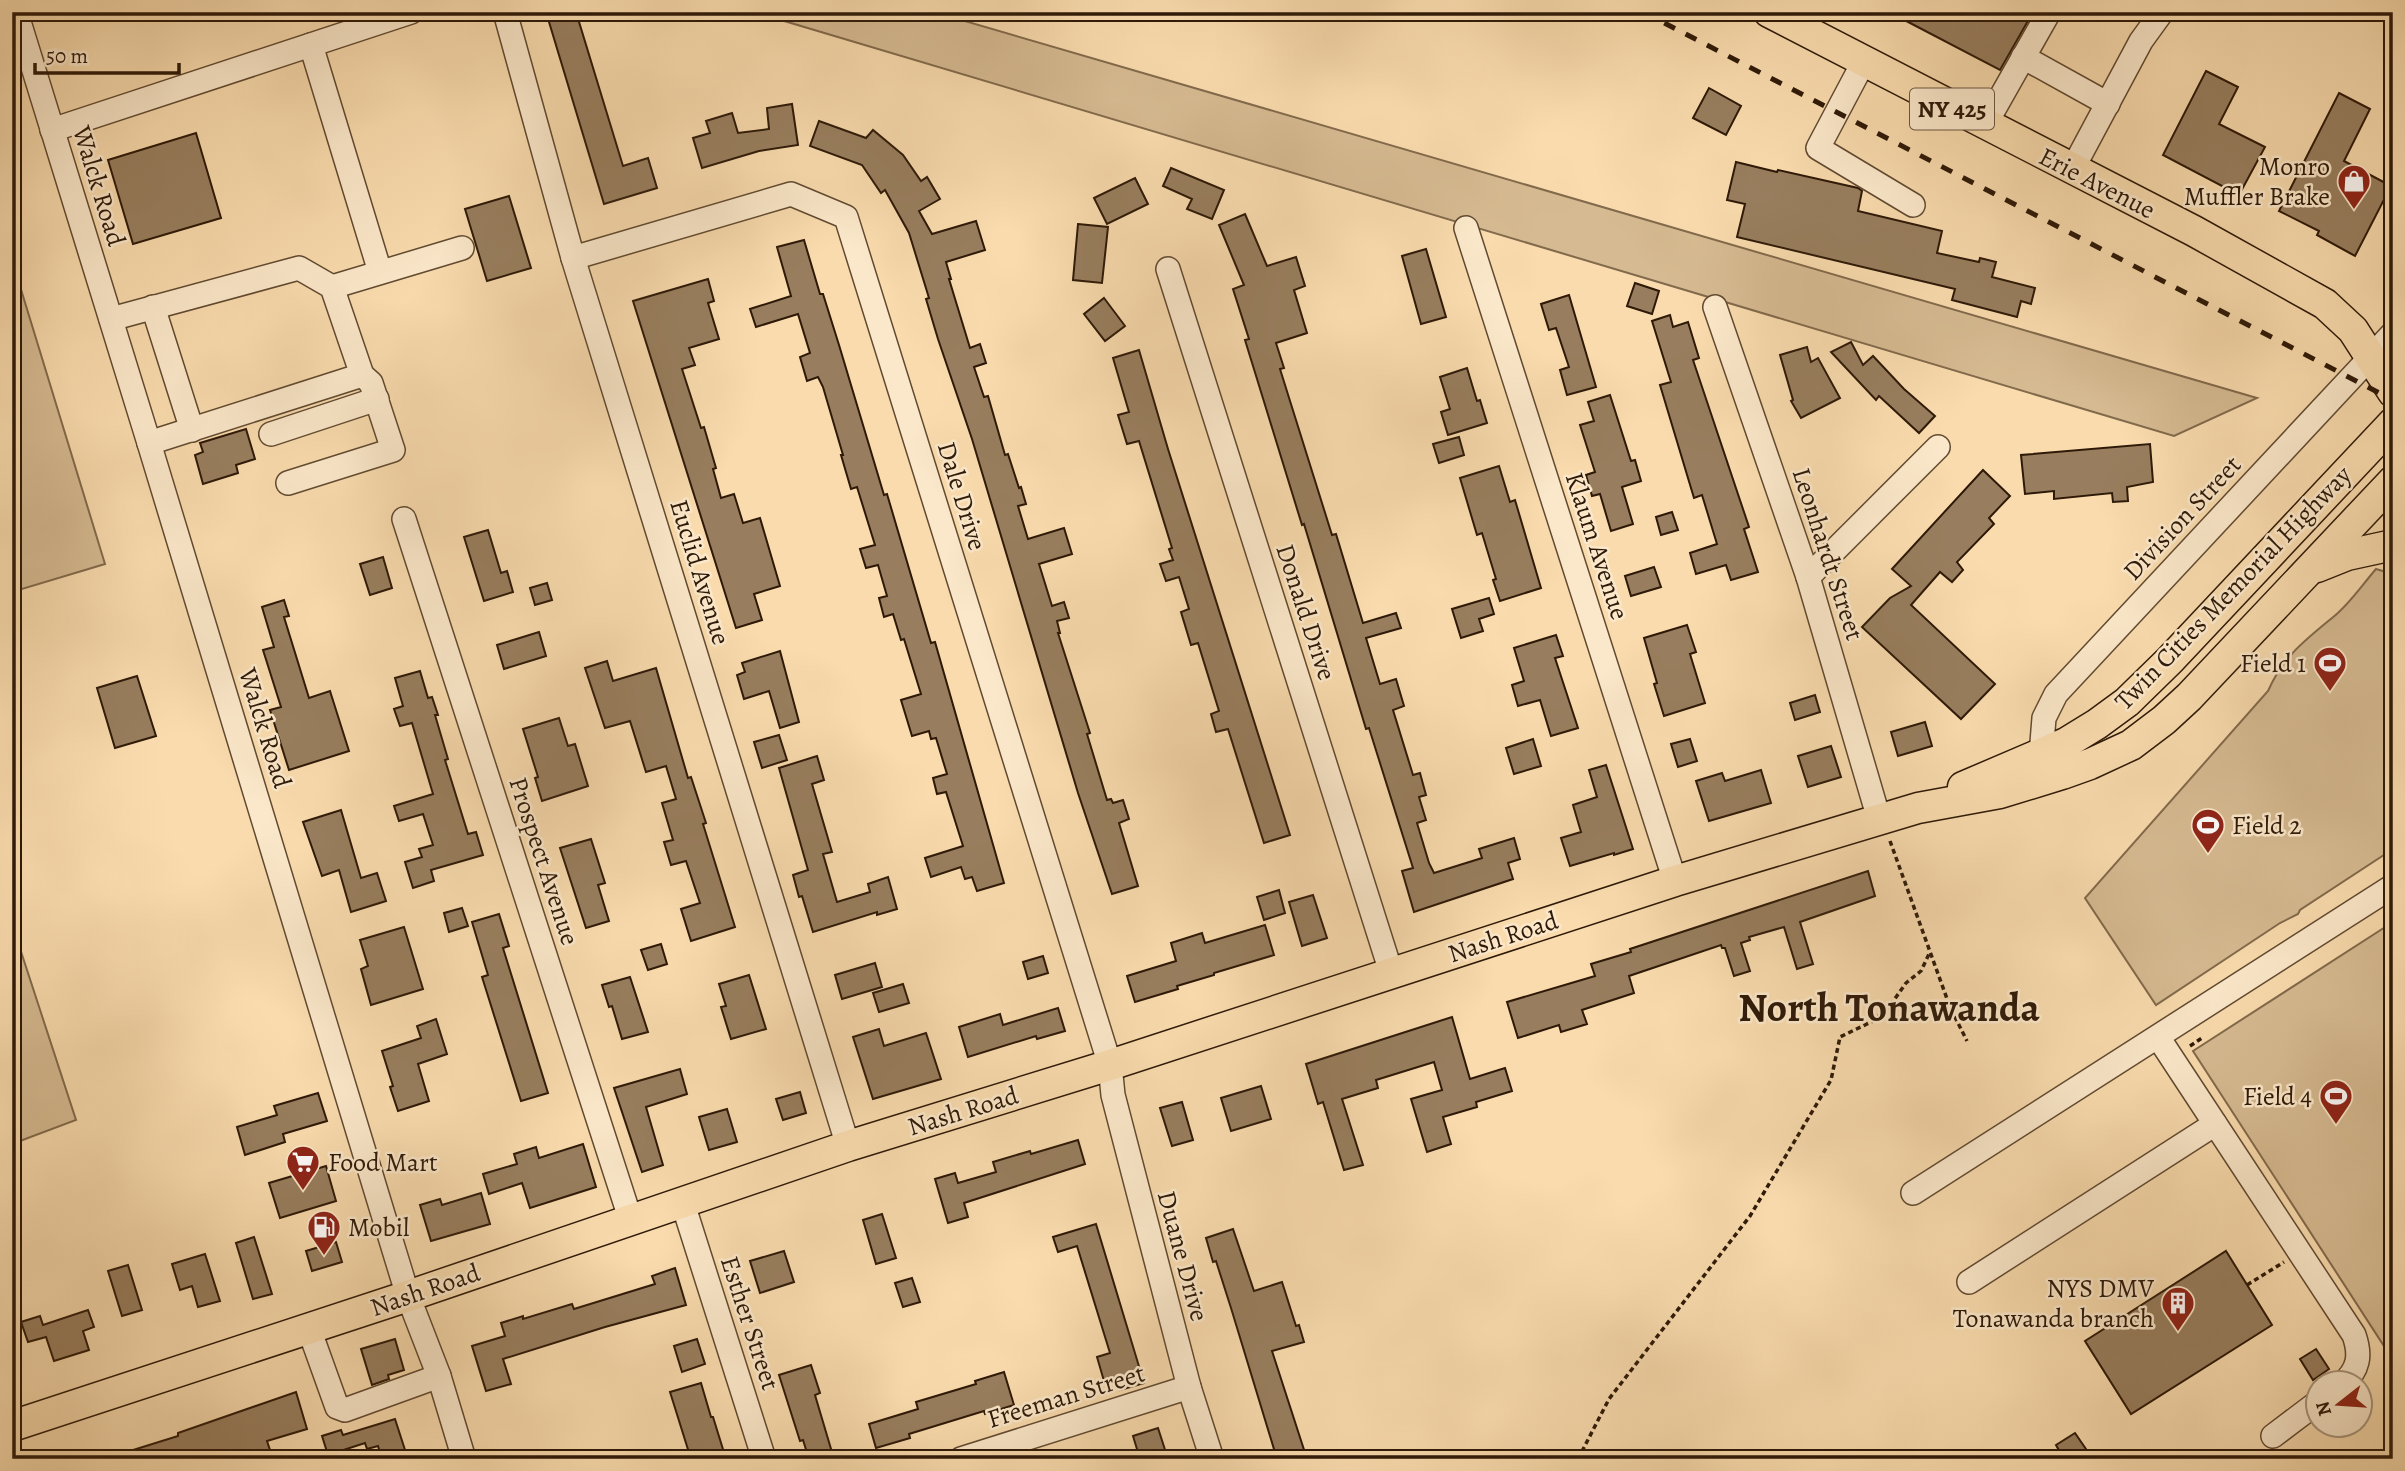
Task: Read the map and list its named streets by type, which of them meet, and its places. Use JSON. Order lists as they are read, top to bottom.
{
  "streets": {
    "main road": [
      "NY 425",
      "Erie Avenue",
      "Twin Cities Memorial Highway",
      "Nash Road"
    ],
    "street": [
      "Walck Road",
      "Dale Drive",
      "Division Street",
      "Klaum Avenue",
      "Leonhardt Street",
      "Euclid Avenue",
      "Donald Drive",
      "Prospect Avenue",
      "Duane Drive",
      "Esther Street",
      "Freeman Street"
    ]
  },
  "crossings": [
    ["Erie Avenue", "Division Street"],
    ["Walck Road", "Nash Road"],
    ["Dale Drive", "Euclid Avenue"],
    ["Dale Drive", "Nash Road"],
    ["Dale Drive", "Duane Drive"],
    ["Division Street", "Twin Cities Memorial Highway"],
    ["Klaum Avenue", "Nash Road"],
    ["Leonhardt Street", "Nash Road"],
    ["Euclid Avenue", "Nash Road"],
    ["Twin Cities Memorial Highway", "Nash Road"],
    ["Donald Drive", "Nash Road"],
    ["Prospect Avenue", "Nash Road"],
    ["Nash Road", "Duane Drive"],
    ["Nash Road", "Esther Street"],
    ["Duane Drive", "Freeman Street"]
  ],
  "districts": ["North Tonawanda"],
  "places": {
    "shop": ["Monro Muffler Brake"],
    "sports": ["Field 1", "Field 2", "Field 4"],
    "supermarket": ["Food Mart"],
    "fuel station": ["Mobil"],
    "building": ["NYS DMV Tonawanda branch"]
  },
  "scale_bar": "50 m",
  "north": "left"
}
